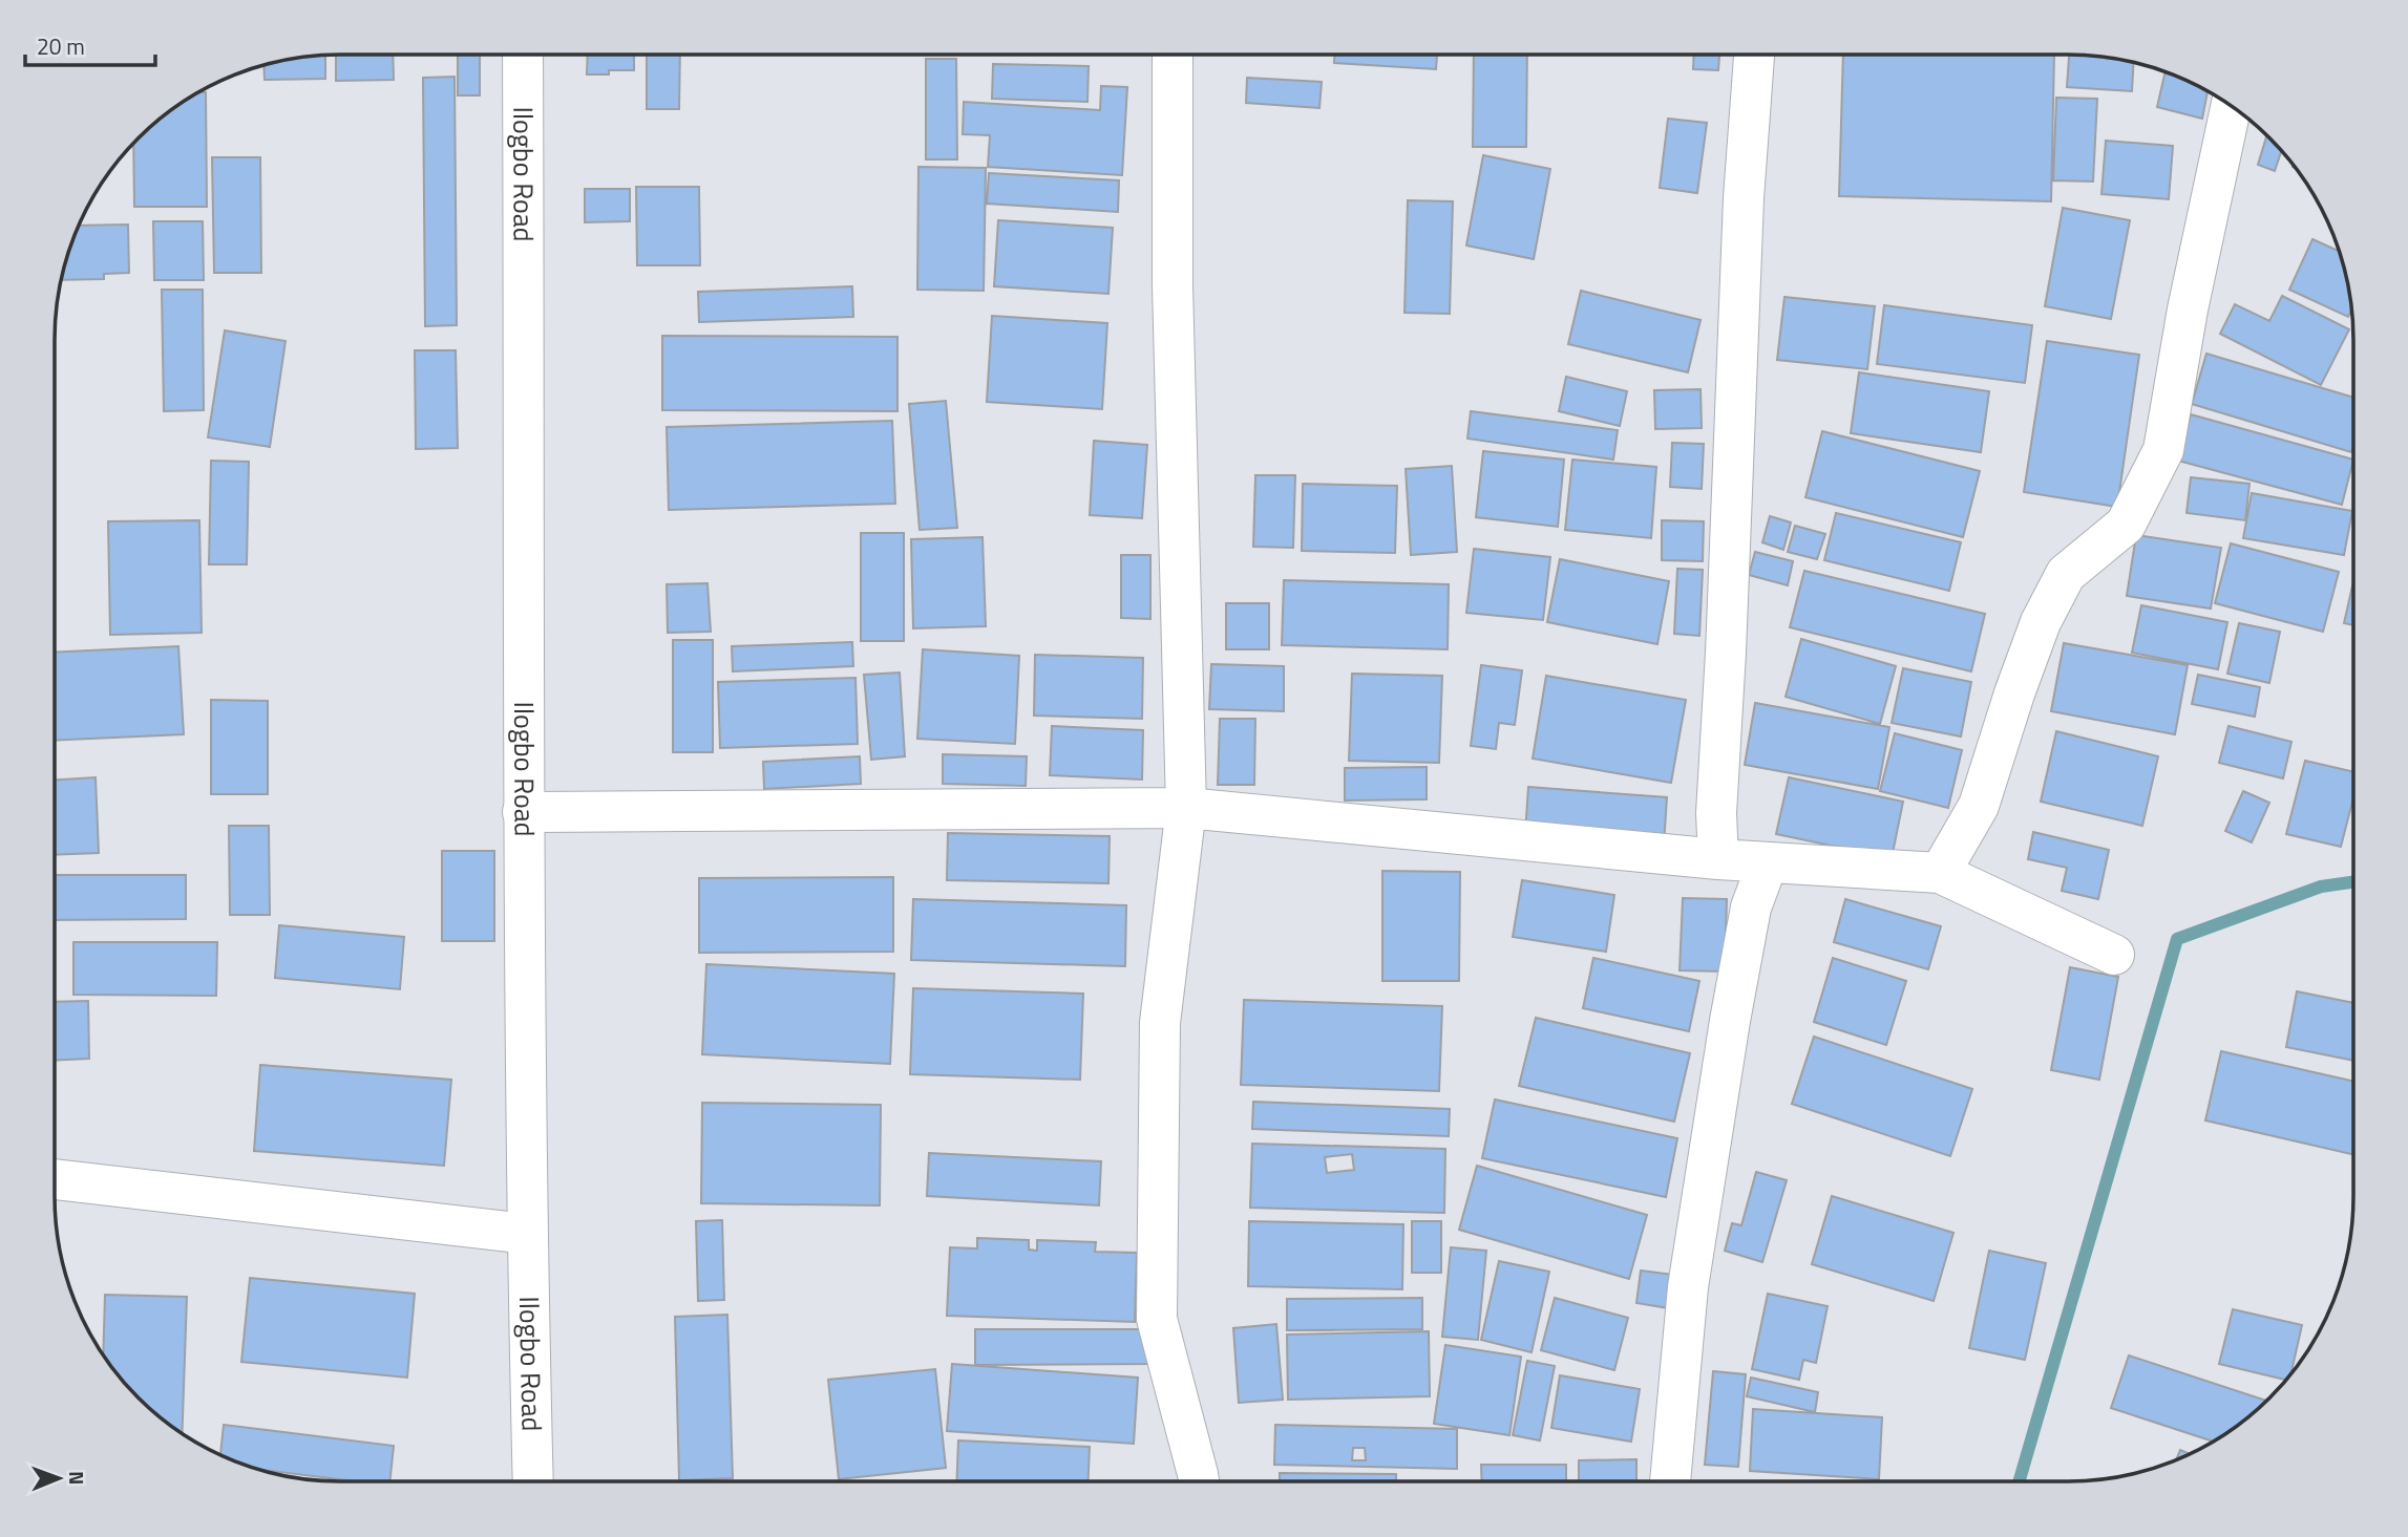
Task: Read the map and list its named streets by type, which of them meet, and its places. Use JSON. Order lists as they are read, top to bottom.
{
  "streets": {
    "street": ["Ilogbo Road"]
  },
  "scale_bar": "20 m",
  "north": "right"
}
